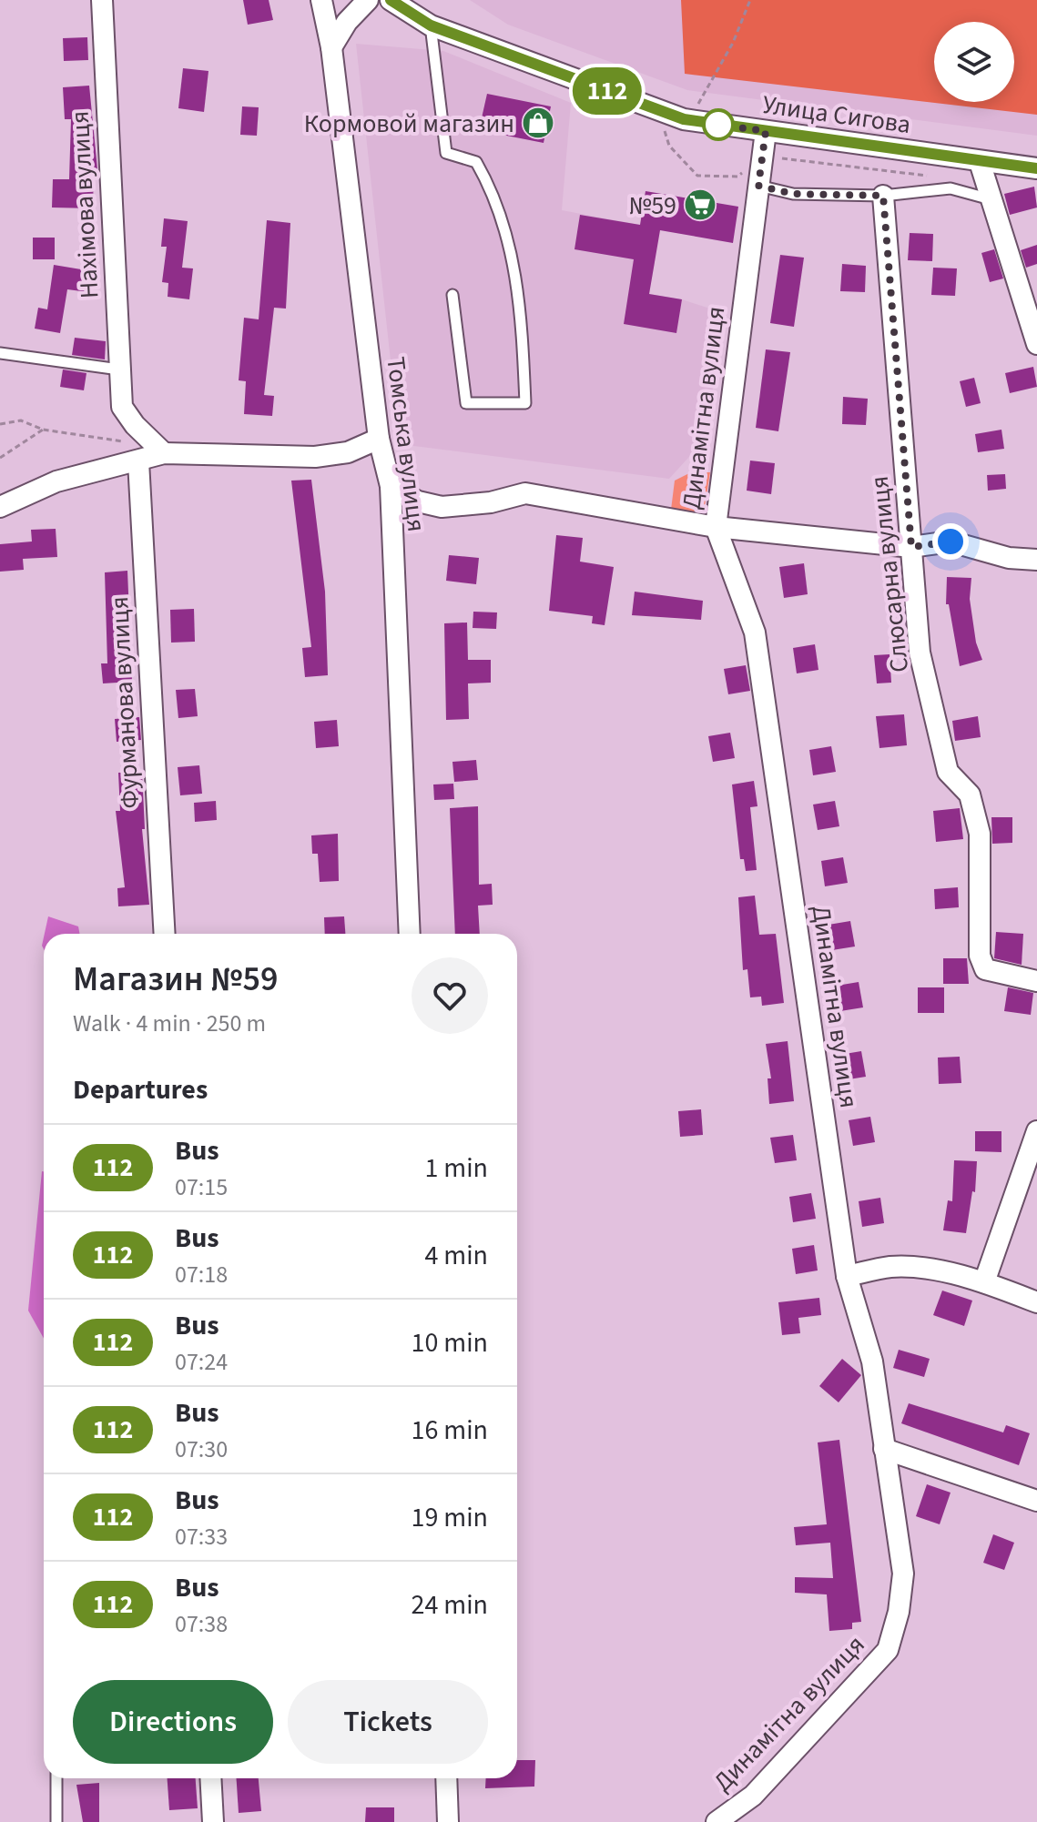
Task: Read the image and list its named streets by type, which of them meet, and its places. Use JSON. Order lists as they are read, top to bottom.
{
  "streets": {
    "street": [
      "Улица Сигова",
      "Нахімова вулиця",
      "Динамітна вулиця",
      "Томська вулиця",
      "Слюсарна вулиця",
      "Фурманова вулиця"
    ]
  },
  "crossings": [
    ["Улица Сигова", "Динамітна вулиця"]
  ],
  "places": {
    "shop": ["Кормовой магазин"],
    "supermarket": ["№59"]
  },
  "lines": ["bus line 112"],
  "page": {
    "on_map": "112",
    "heading": [
      ["Магазин №59", "Walk · 4 min · 250 m"],
      "Departures"
    ],
    "list": [
      {
        "mark": "112",
        "name": "Bus",
        "note": "07:15",
        "value": "1 min"
      },
      {
        "mark": "112",
        "name": "Bus",
        "note": "07:18",
        "value": "4 min"
      },
      {
        "mark": "112",
        "name": "Bus",
        "note": "07:24",
        "value": "10 min"
      },
      {
        "mark": "112",
        "name": "Bus",
        "note": "07:30",
        "value": "16 min"
      },
      {
        "mark": "112",
        "name": "Bus",
        "note": "07:33",
        "value": "19 min"
      },
      {
        "mark": "112",
        "name": "Bus",
        "note": "07:38",
        "value": "24 min"
      }
    ],
    "buttons": ["Directions", "Tickets"]
  }
}
